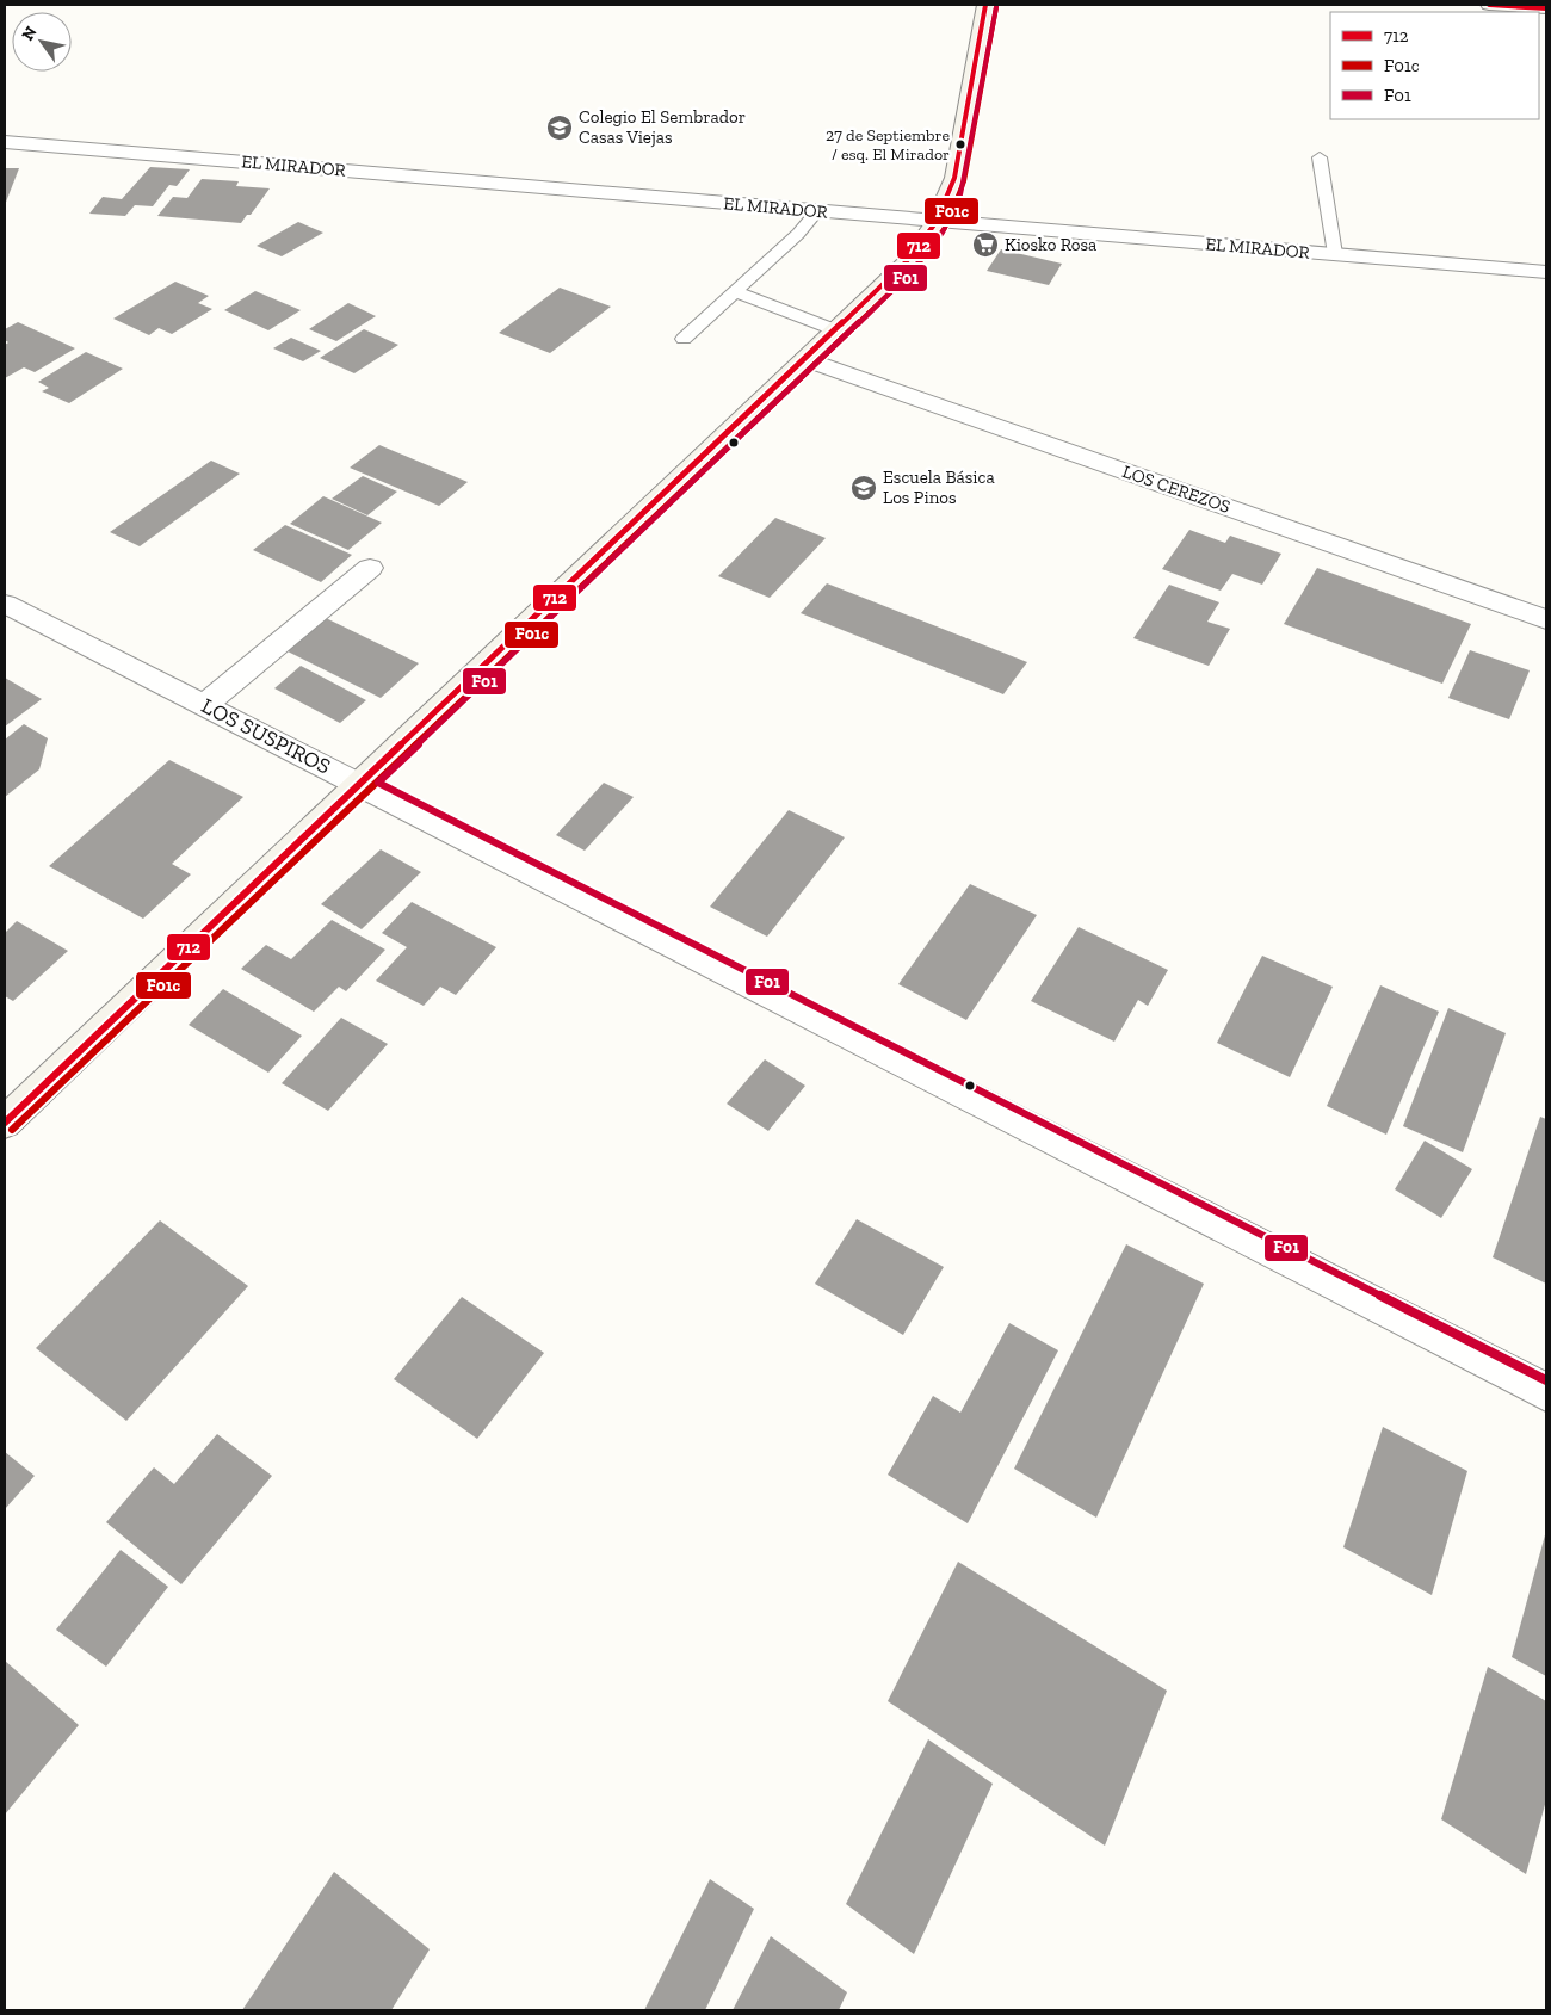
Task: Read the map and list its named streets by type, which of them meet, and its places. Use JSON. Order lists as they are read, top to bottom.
{
  "streets": {
    "street": ["EL MIRADOR", "LOS CEREZOS", "LOS SUSPIROS"]
  },
  "places": {
    "school or university": ["Colegio El Sembrador Casas Viejas", "Escuela Básica Los Pinos"],
    "other": ["27 de Septiembre / esq. El Mirador"],
    "supermarket": ["Kiosko Rosa"]
  },
  "lines": ["transit line 712", "transit line F01c", "transit line F01"],
  "legend": ["712", "F01c", "F01"],
  "north": "top left"
}
